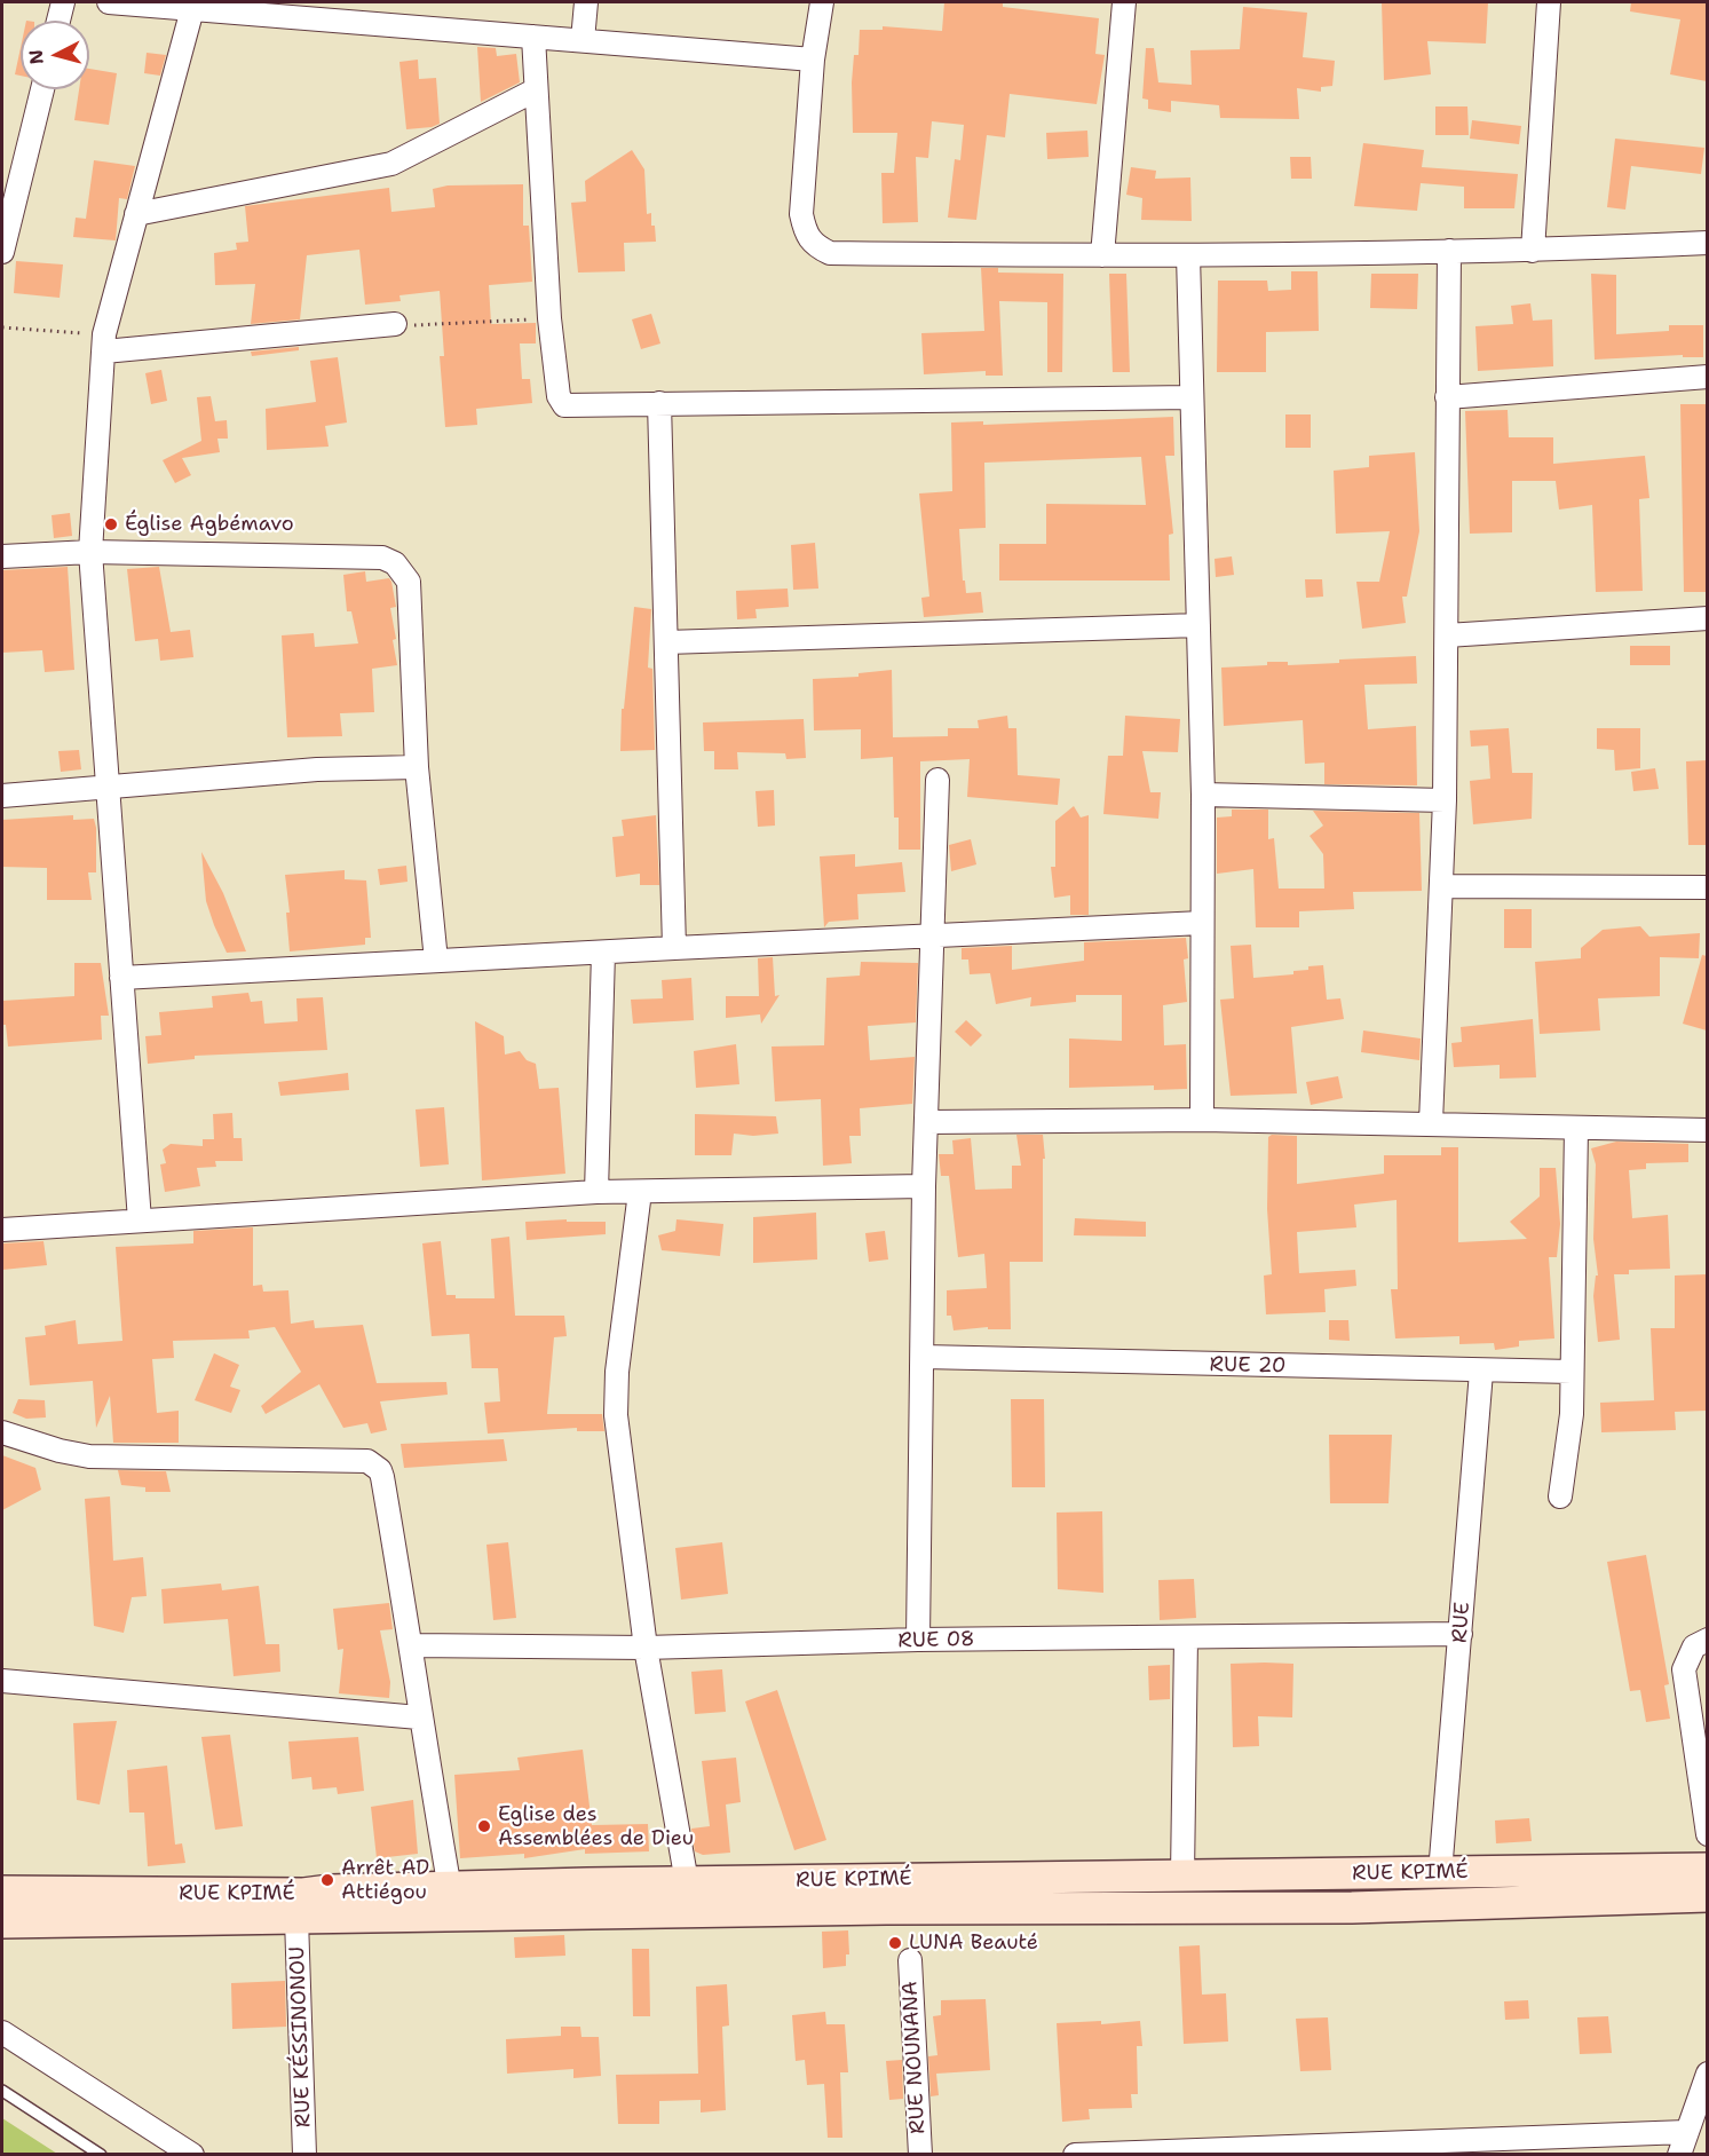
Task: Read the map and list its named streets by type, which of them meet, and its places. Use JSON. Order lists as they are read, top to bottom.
{
  "streets": {
    "main road": ["RUE KPIMÉ"],
    "street": [
      "RUE 20",
      "RUE",
      "RUE 08",
      "RUE KÉSSINONOU",
      "RUE NOUNANA"
    ]
  },
  "crossings": [
    ["RUE 20", "RUE"],
    ["RUE", "RUE 08"],
    ["RUE", "RUE KPIMÉ"],
    ["RUE KPIMÉ", "RUE KÉSSINONOU"]
  ],
  "places": [
    "Église Agbémavo",
    "Eglise des Assemblées de Dieu",
    "Arrêt AD Attiégou",
    "LUNA Beauté"
  ],
  "north": "left"
}
